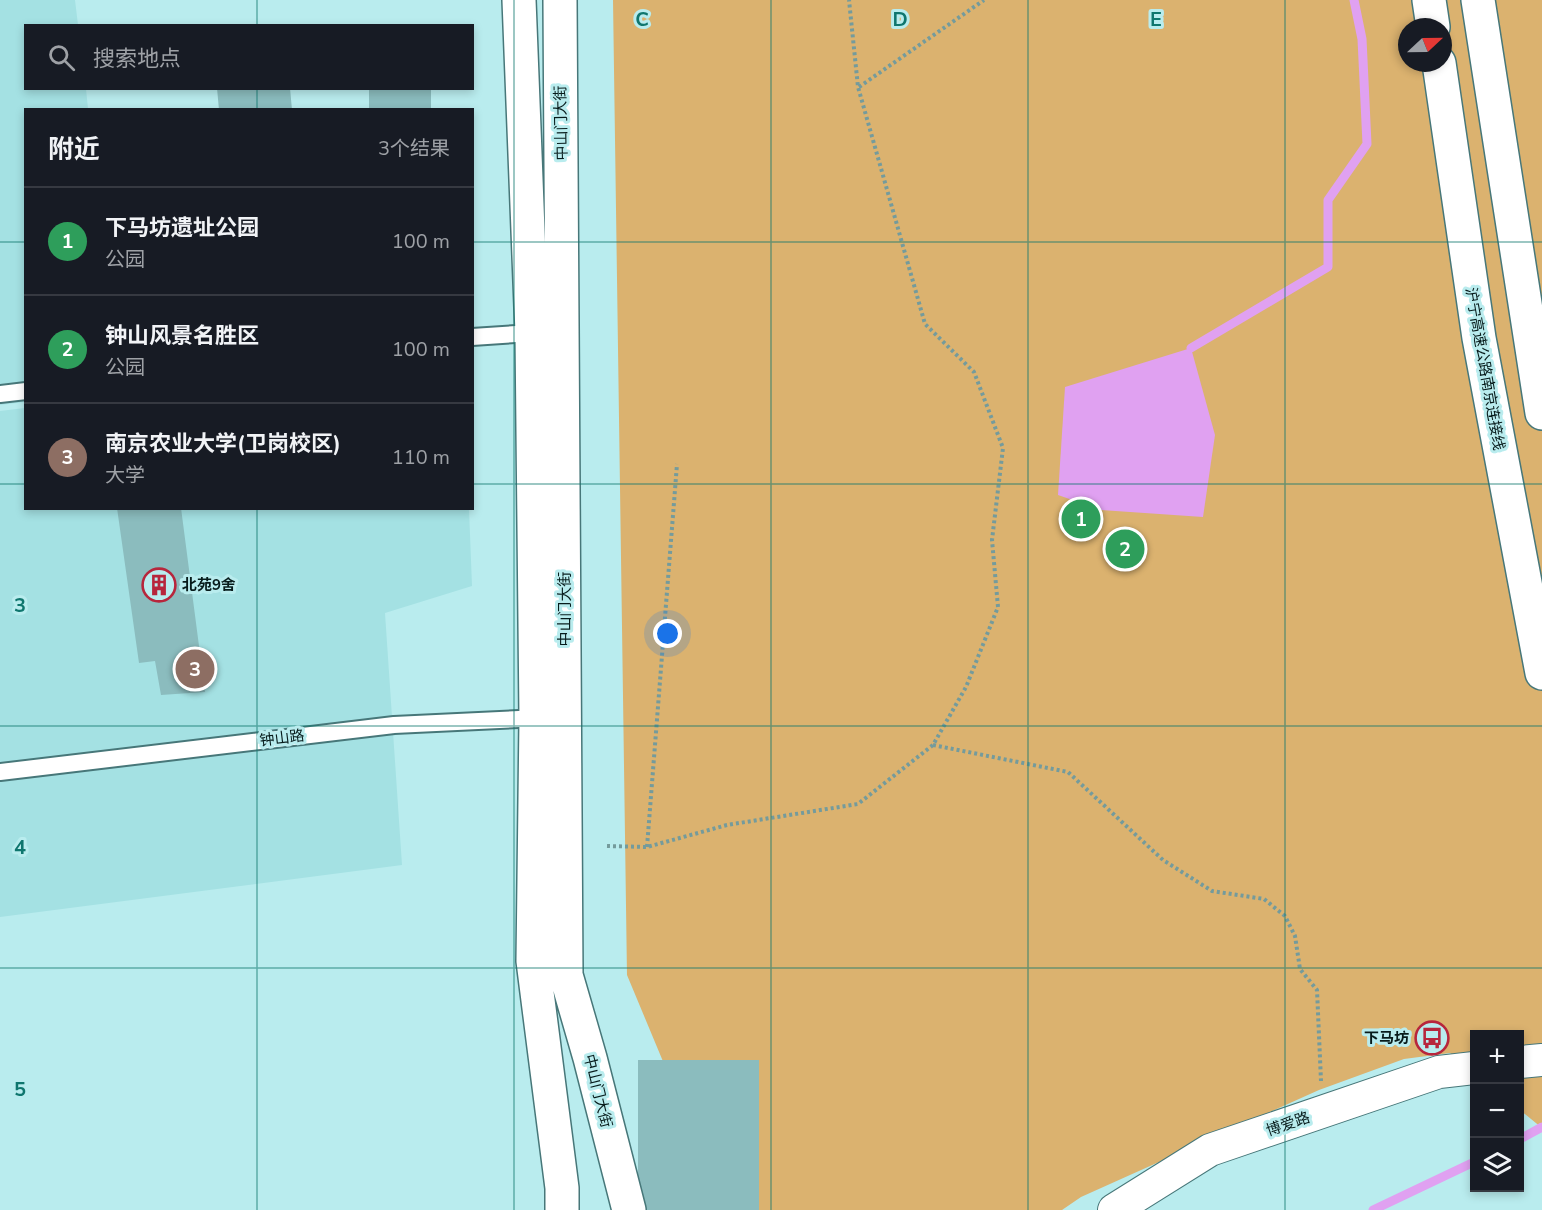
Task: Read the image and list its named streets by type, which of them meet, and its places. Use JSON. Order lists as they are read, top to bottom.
{
  "streets": {
    "main road": ["中山门大街", "沪宁高速公路南京连接线"],
    "street": ["博爱路"],
    "lane": ["钟山路"]
  },
  "crossings": [
    ["中山门大街", "钟山路"]
  ],
  "places": {
    "building": ["北苑9舍"],
    "bus stop": ["下马坊"]
  },
  "north": "right",
  "page": {
    "search": "搜索地点",
    "heading": ["附近", "3个结果"],
    "list": [
      {
        "mark": "1",
        "name": "下马坊遗址公园",
        "note": "公园",
        "value": "100 m"
      },
      {
        "mark": "2",
        "name": "钟山风景名胜区",
        "note": "公园",
        "value": "100 m"
      },
      {
        "mark": "3",
        "name": "南京农业大学(卫岗校区)",
        "note": "大学",
        "value": "110 m"
      }
    ],
    "pins": ["1", "2", "3"],
    "map_buttons": ["+", "−"]
  },
  "grid": {
    "columns": ["C", "D", "E"],
    "rows": ["3", "4", "5"]
  }
}
